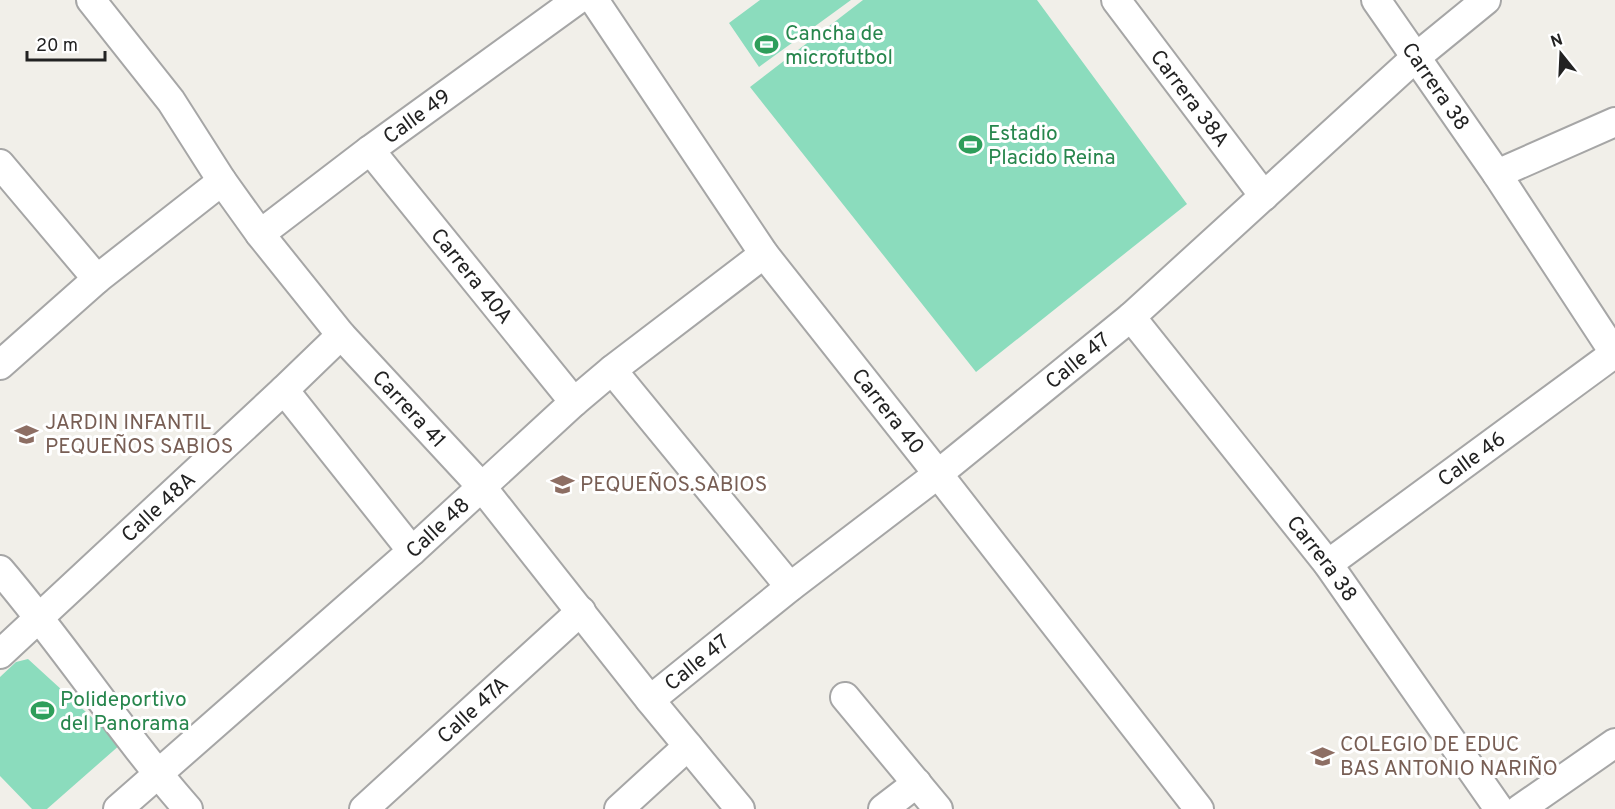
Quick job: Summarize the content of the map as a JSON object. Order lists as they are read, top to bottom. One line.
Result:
{"streets":{"street":["Carrera 38","Carrera 38A","Calle 49","Carrera 40A","Calle 47","Carrera 41","Carrera 40","Calle 46","Calle 48A","Calle 48","Calle 47A"]},"crossings":[["Carrera 38","Calle 47"],["Carrera 38","Calle 46"],["Carrera 38A","Calle 47"],["Calle 49","Carrera 40A"],["Calle 49","Carrera 41"],["Carrera 40A","Calle 48"],["Calle 47","Carrera 41"],["Calle 47","Carrera 40"],["Carrera 41","Calle 48A"],["Carrera 41","Calle 48"],["Carrera 41","Calle 47A"],["Carrera 40","Calle 48"]],"places":{"sports":["Cancha de microfutbol","Estadio Placido Reina","Polideportivo del Panorama"],"school or university":["JARDIN INFANTIL PEQUEÑOS SABIOS","PEQUEÑOS.SABIOS","COLEGIO DE EDUC BAS ANTONIO NARIÑO"]},"scale_bar":"20 m","north":"top"}
